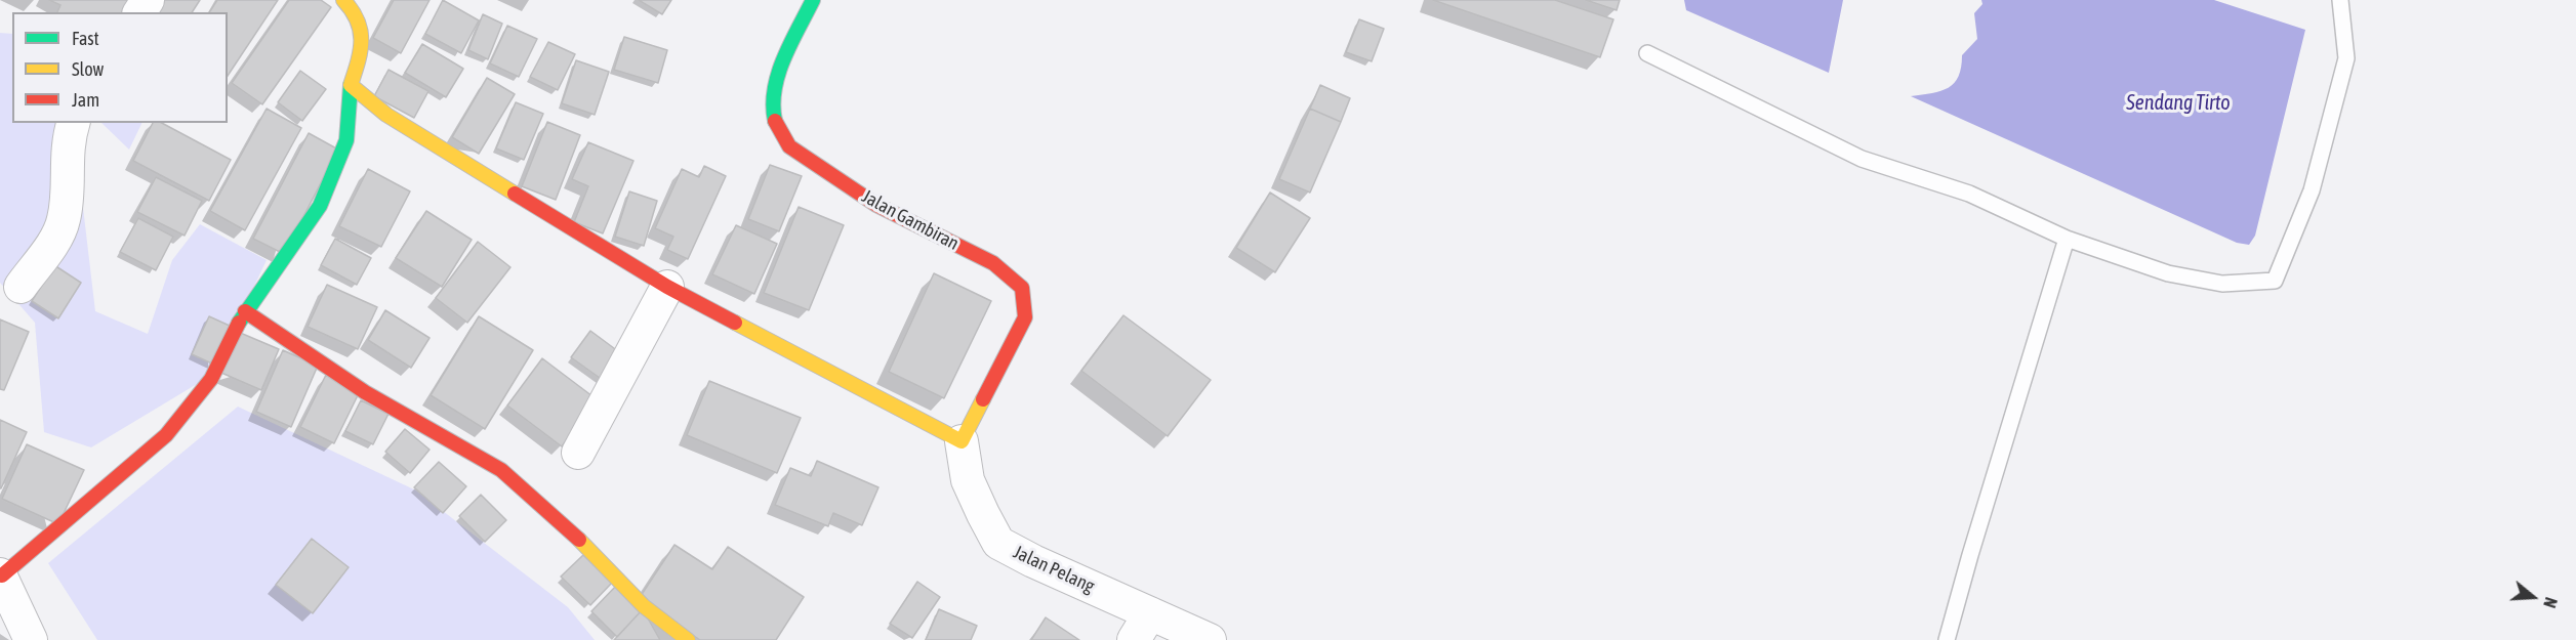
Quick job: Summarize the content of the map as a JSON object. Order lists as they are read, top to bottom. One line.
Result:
{"streets":{"street":["Jalan Gambiran","Jalan Pelang"]},"crossings":[["Jalan Gambiran","Jalan Pelang"]],"water":["Sendang Tirto"],"legend":["Fast","Slow","Jam"],"north":"right"}
